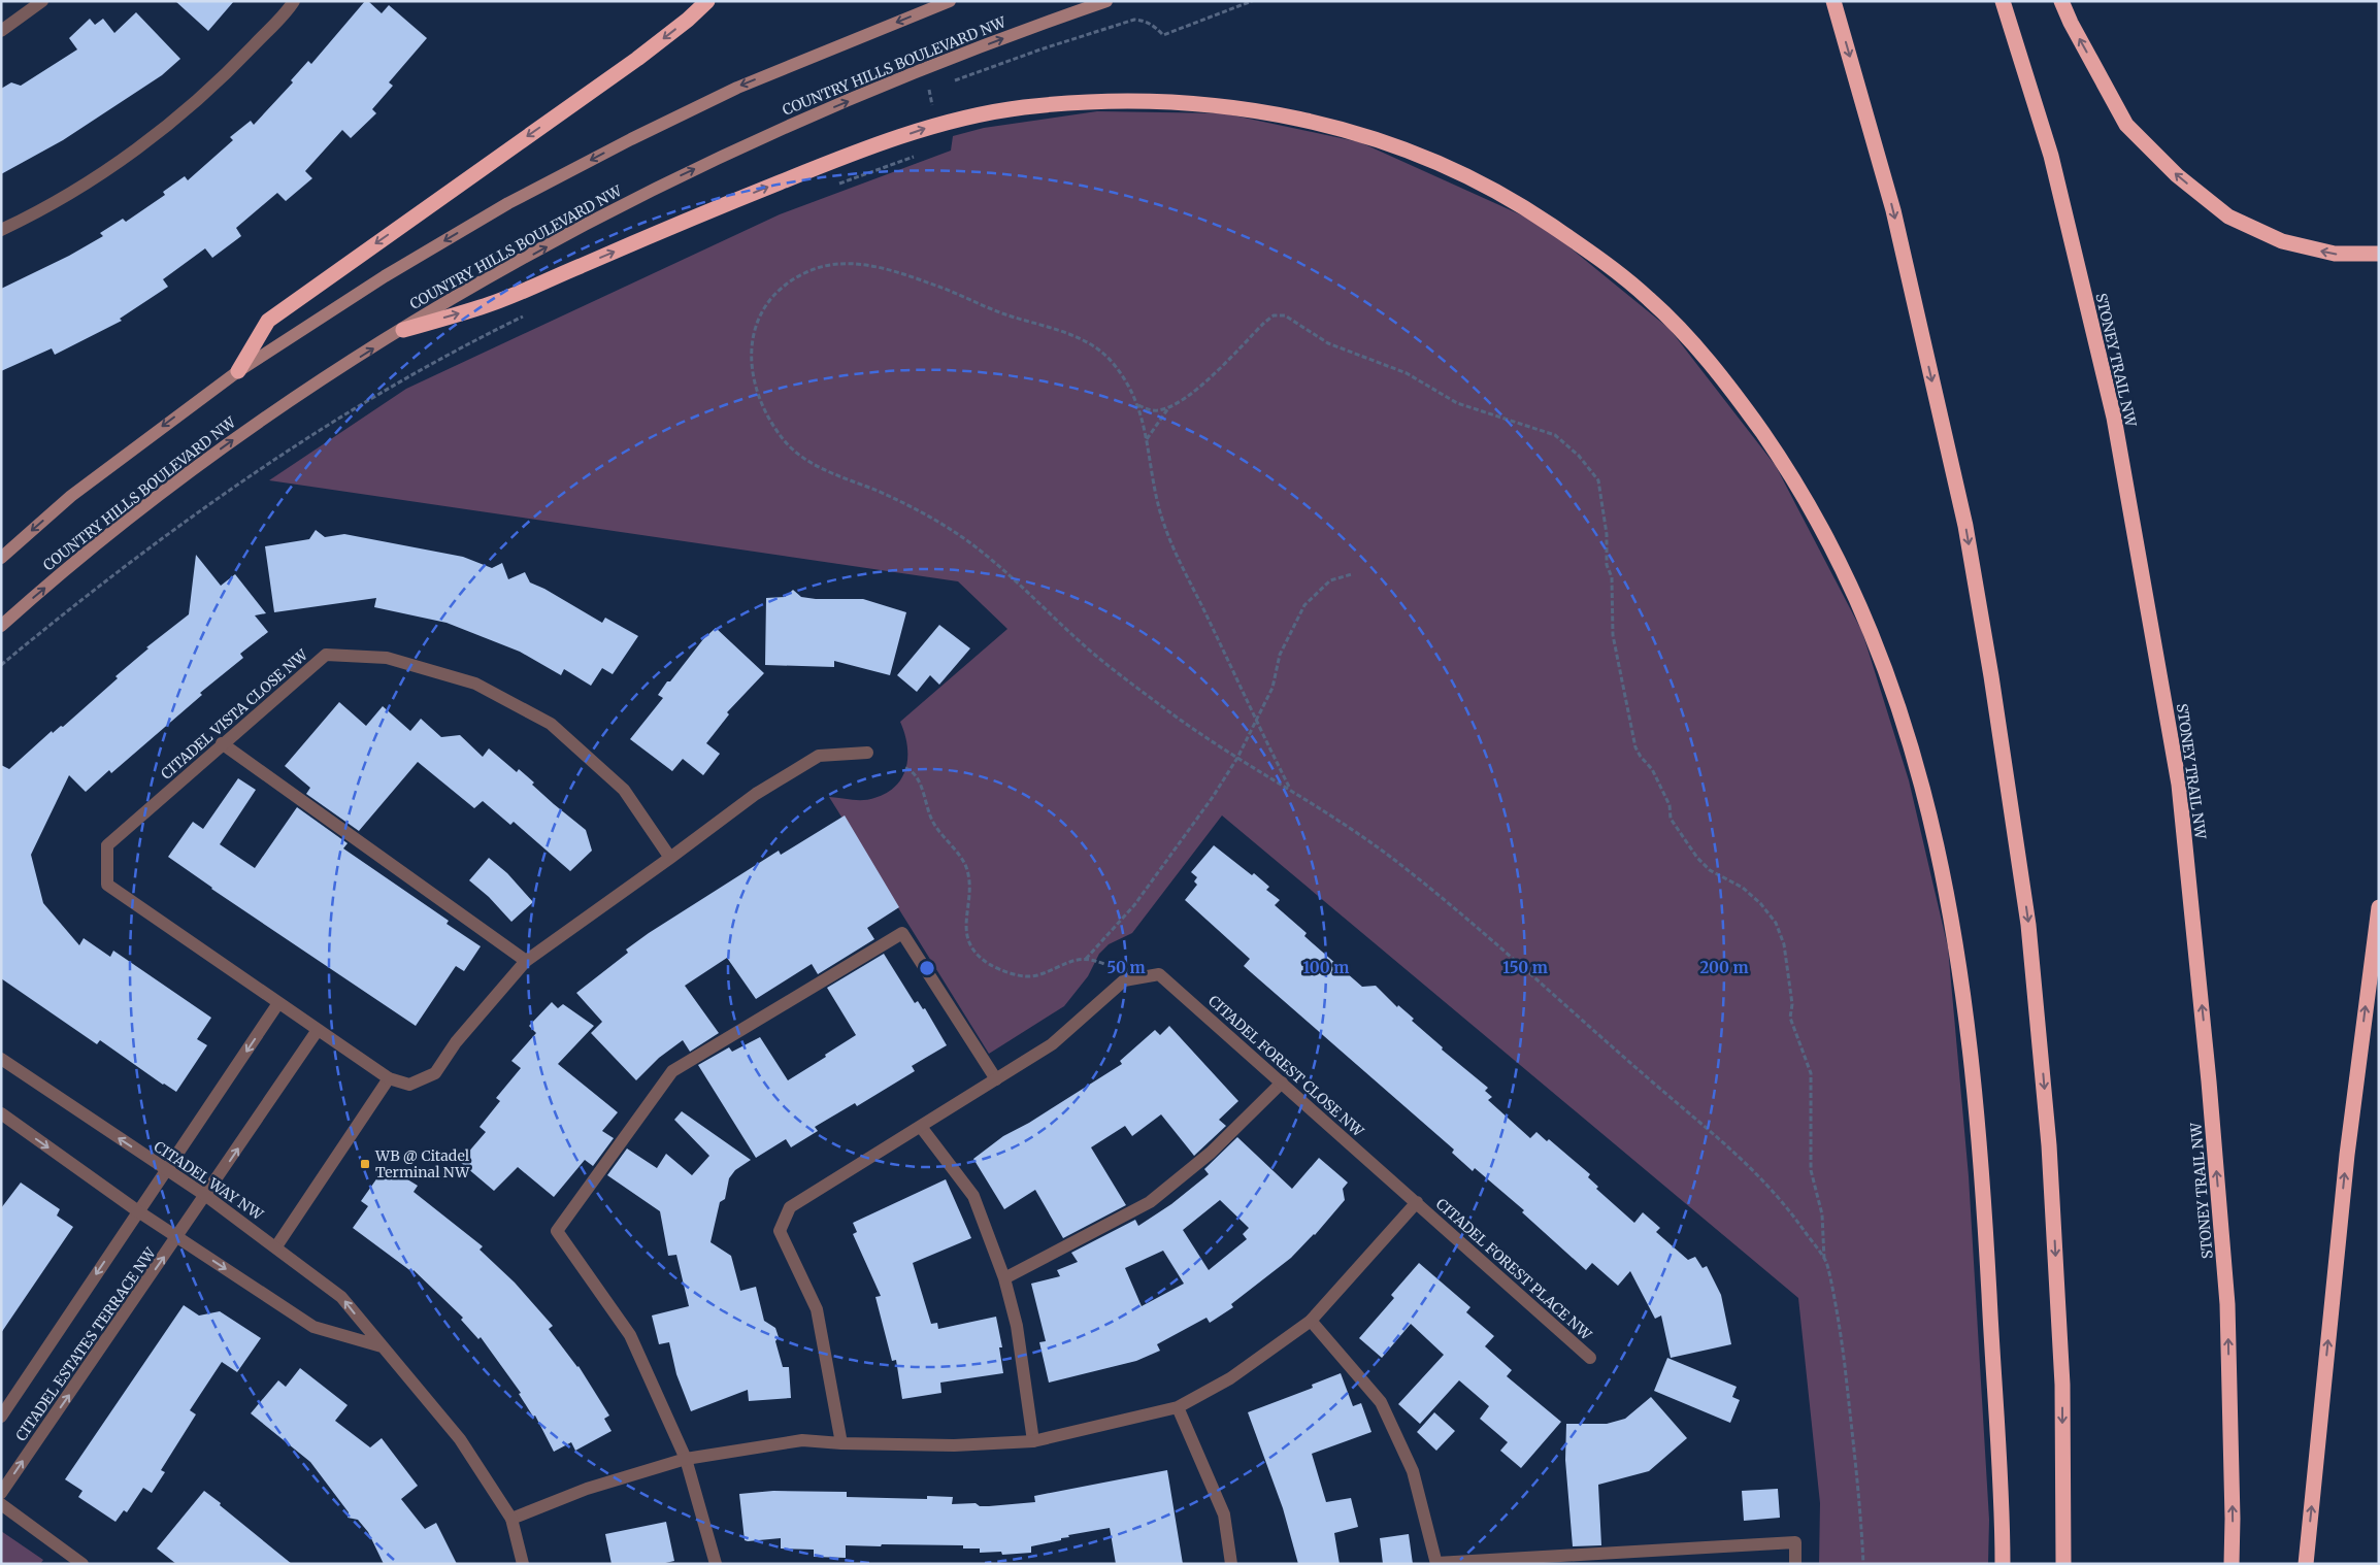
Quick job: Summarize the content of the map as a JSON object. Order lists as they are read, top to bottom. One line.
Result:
{"streets":{"highway":["STONEY TRAIL NW"],"main road":["COUNTRY HILLS BOULEVARD NW"],"street":["CITADEL VISTA CLOSE NW","CITADEL FOREST CLOSE NW","CITADEL WAY NW","CITADEL FOREST PLACE NW","CITADEL ESTATES TERRACE NW"]},"crossings":[["CITADEL FOREST CLOSE NW","CITADEL FOREST PLACE NW"]],"one_way":["STONEY TRAIL NW"],"places":{"transit":["WB @ Citadel Terminal NW"]},"rings":["50 m","100 m","150 m","200 m"]}
